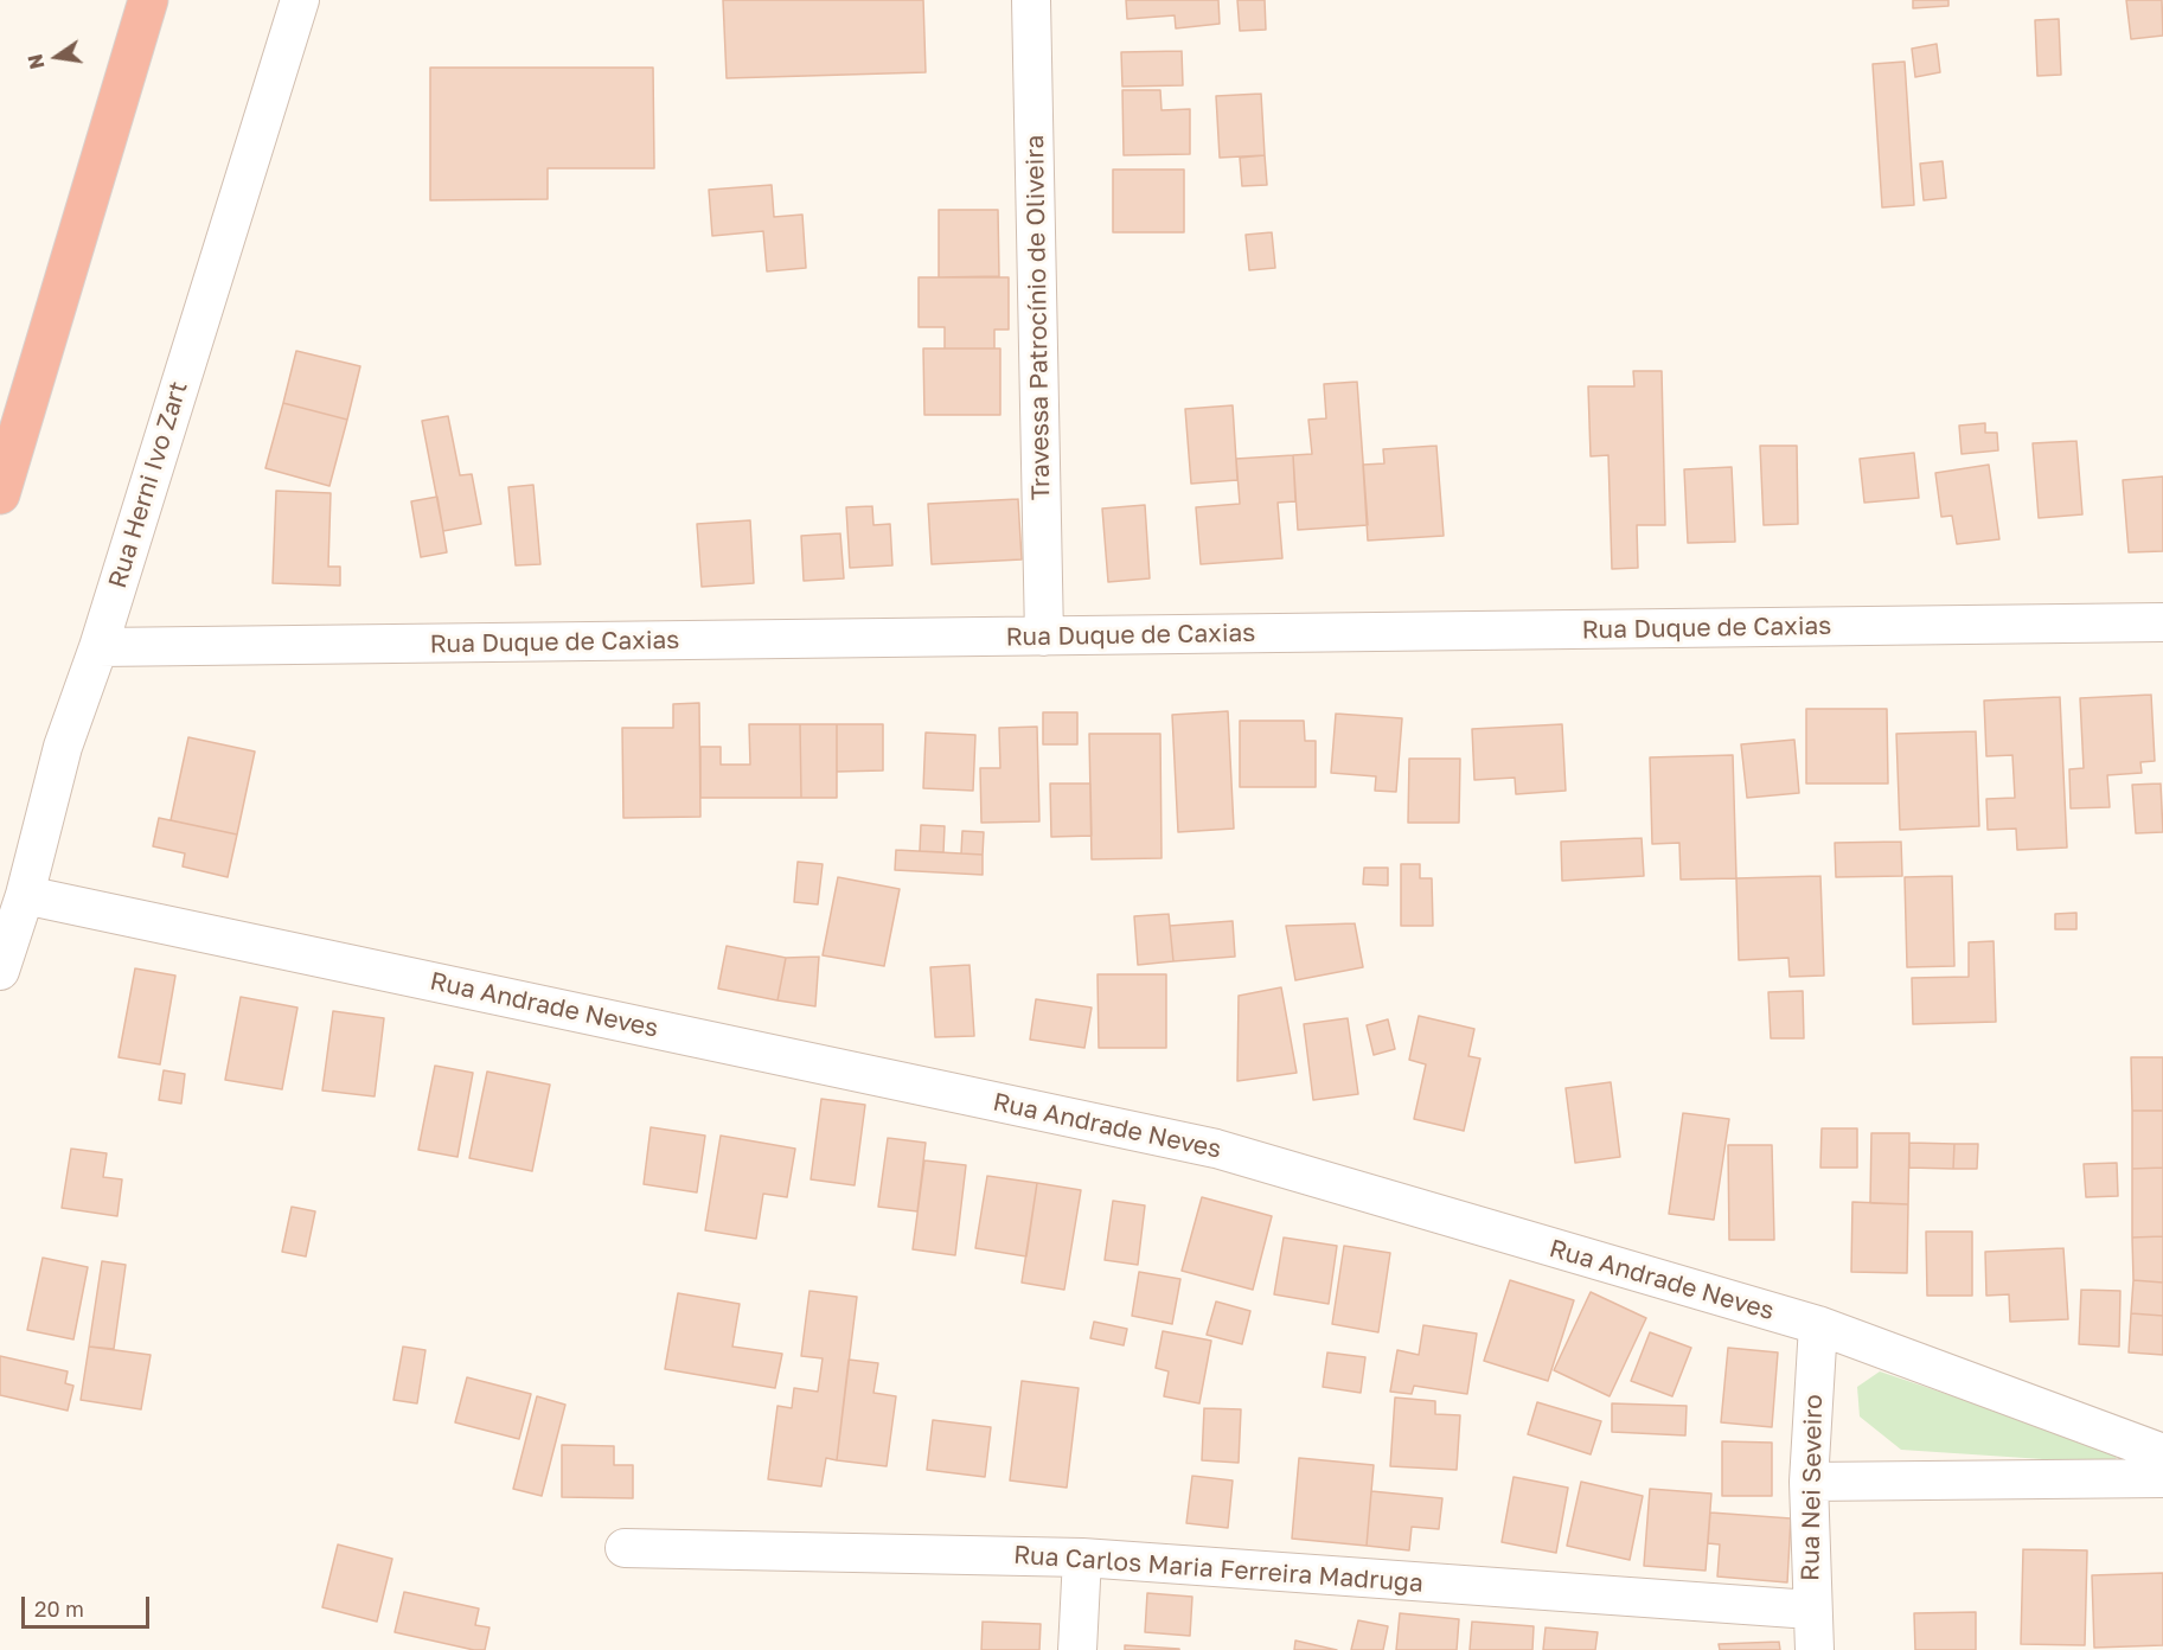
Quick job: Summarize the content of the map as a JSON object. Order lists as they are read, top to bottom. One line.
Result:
{"streets":{"street":["Travessa Patrocínio de Oliveira","Rua Herni Ivo Zart","Rua Duque de Caxias","Rua Andrade Neves","Rua Nei Seveiro","Rua Carlos Maria Ferreira Madruga"]},"crossings":[["Travessa Patrocínio de Oliveira","Rua Duque de Caxias"],["Rua Herni Ivo Zart","Rua Duque de Caxias"],["Rua Herni Ivo Zart","Rua Andrade Neves"],["Rua Andrade Neves","Rua Nei Seveiro"],["Rua Nei Seveiro","Rua Carlos Maria Ferreira Madruga"]],"scale_bar":"20 m","north":"left"}
